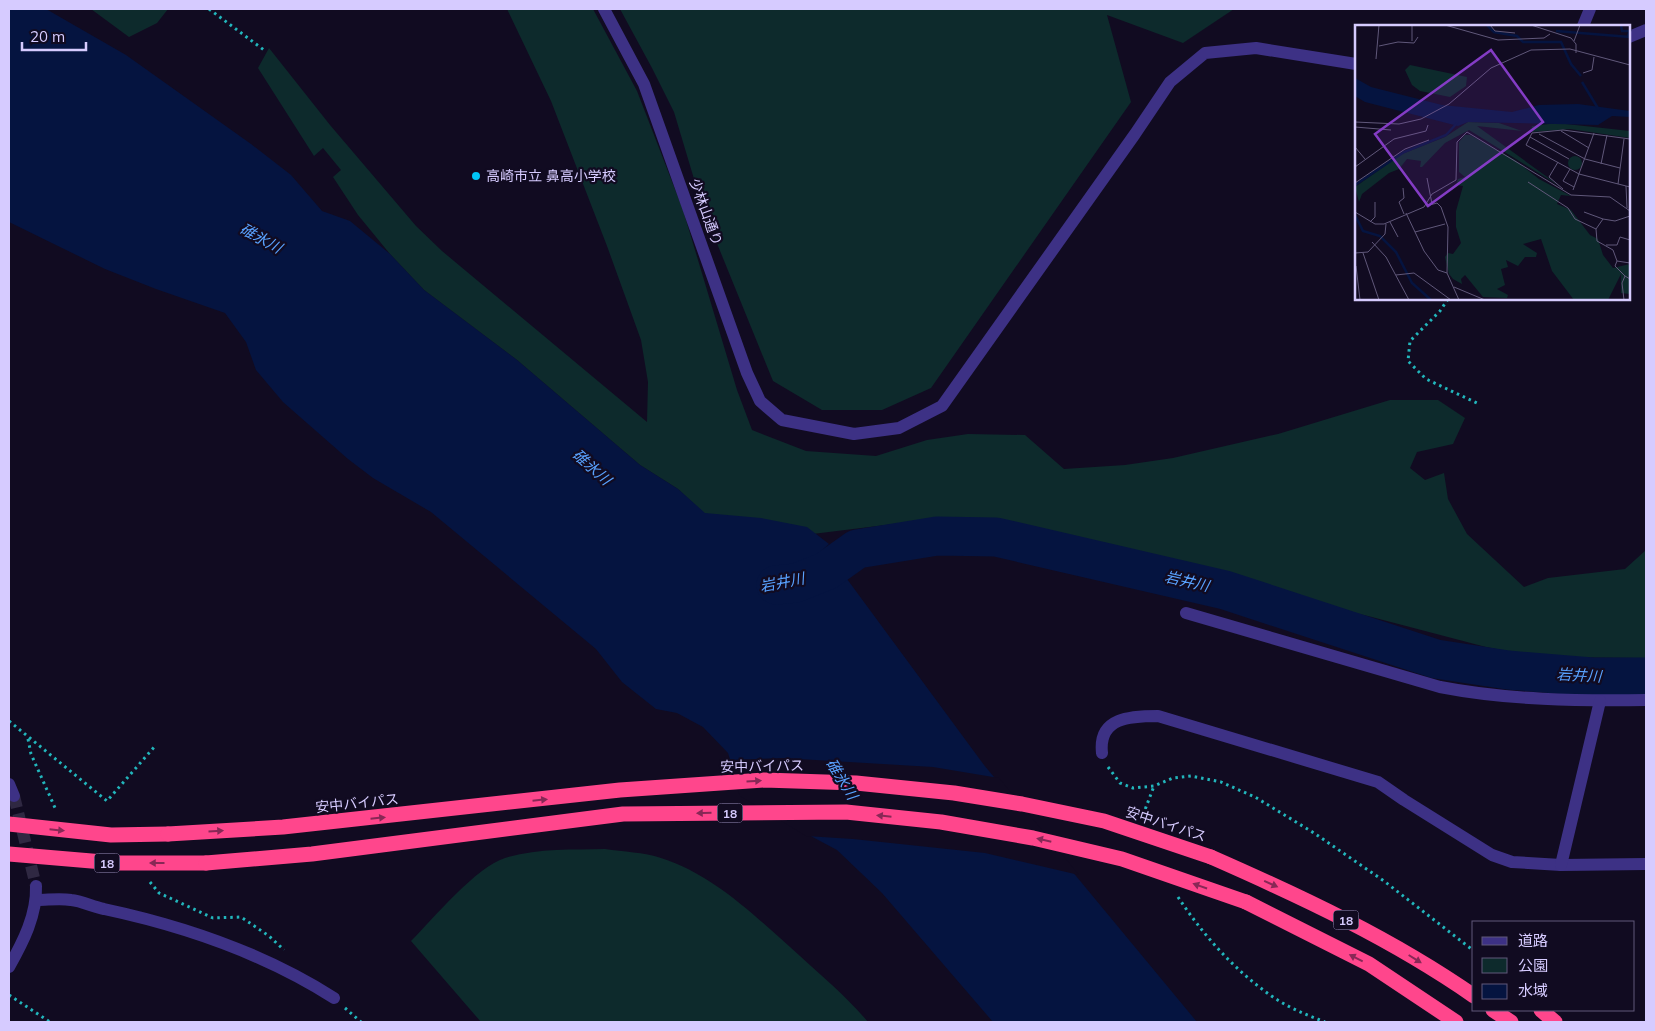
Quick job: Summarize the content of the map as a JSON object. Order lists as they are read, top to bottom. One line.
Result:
{"streets":{"highway":["安中バイパス","18"],"street":["少林山通り"]},"water":["碓氷川","岩井川"],"places":["高崎市立 鼻高小学校"],"legend":["道路","公園","水域"],"scale_bar":"20 m"}
